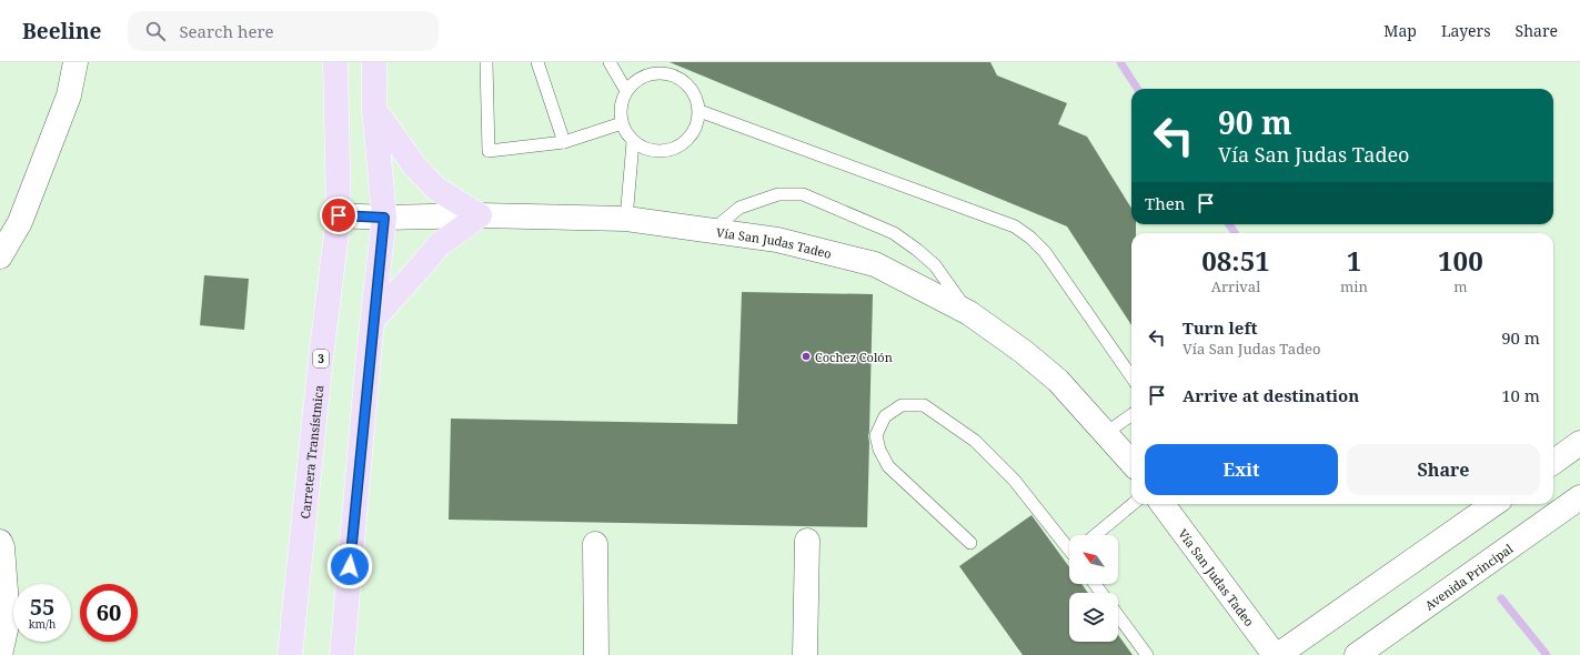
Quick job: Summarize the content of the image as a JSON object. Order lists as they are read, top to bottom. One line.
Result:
{"streets":{"main road":["3","Carretera Transístmica"],"street":["Vía San Judas Tadeo","Avenida Principal"]},"crossings":[["Vía San Judas Tadeo","Carretera Transístmica"]],"places":["Cochez Colón"],"north":"top left","page":{"header":"Beeline","search":"Search here","nav":["Map","Layers","Share"],"turn":["90 m","Vía San Judas Tadeo"],"then":"Then","eta":["08:51","Arrival","1","min","100","m"],"list":[{"name":"Turn left","note":"Vía San Judas Tadeo","value":"90 m"},{"name":"Arrive at destination","value":"10 m"}],"buttons":["Exit","Share"],"speed":"55 km/h","limit":"60"}}
